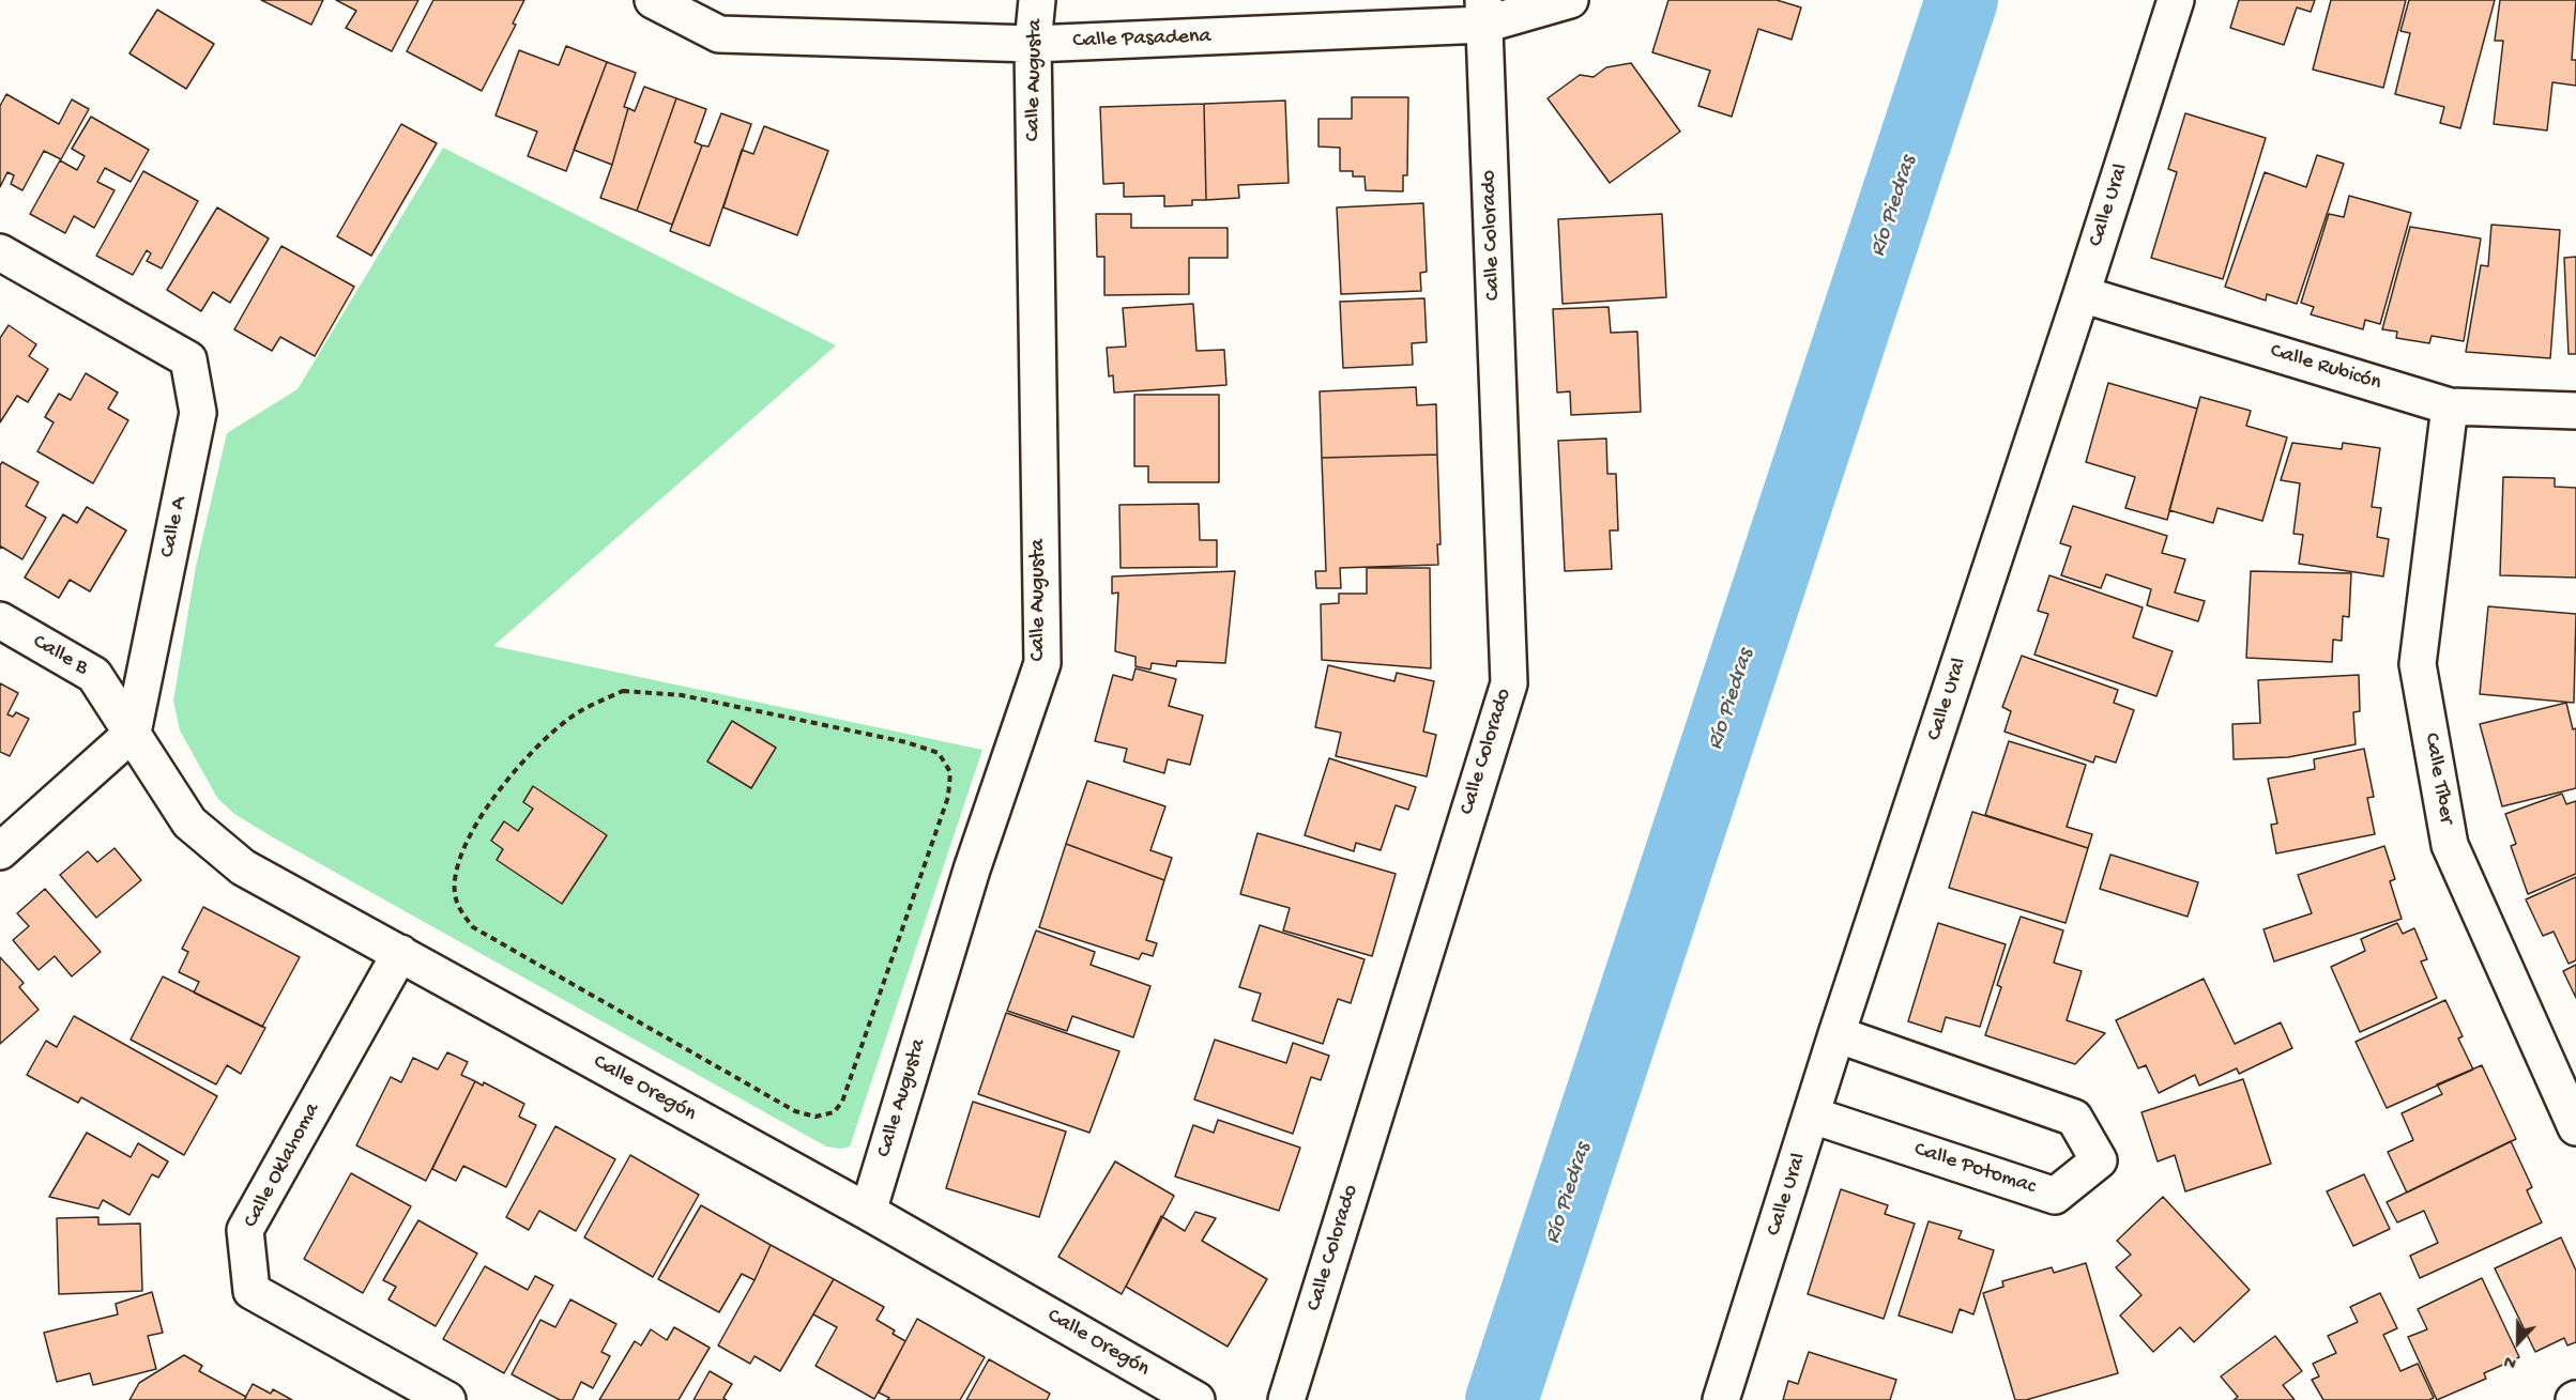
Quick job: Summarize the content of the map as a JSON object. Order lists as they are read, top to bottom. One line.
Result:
{"streets":{"street":["Calle Pasadena","Calle Augusta","Calle Ural","Calle Colorado","Calle Rubicón","Calle A","Calle B","Calle Tíber","Calle Oregón","Calle Oklahoma","Calle Potomac"]},"crossings":[["Calle Pasadena","Calle Augusta"],["Calle Pasadena","Calle Colorado"],["Calle Augusta","Calle Oregón"],["Calle Ural","Calle Rubicón"],["Calle Ural","Calle Potomac"],["Calle Rubicón","Calle Tíber"],["Calle A","Calle B"],["Calle A","Calle Oregón"],["Calle B","Calle Oregón"],["Calle Oregón","Calle Oklahoma"]],"water":["Río Piedras"],"north":"bottom"}
